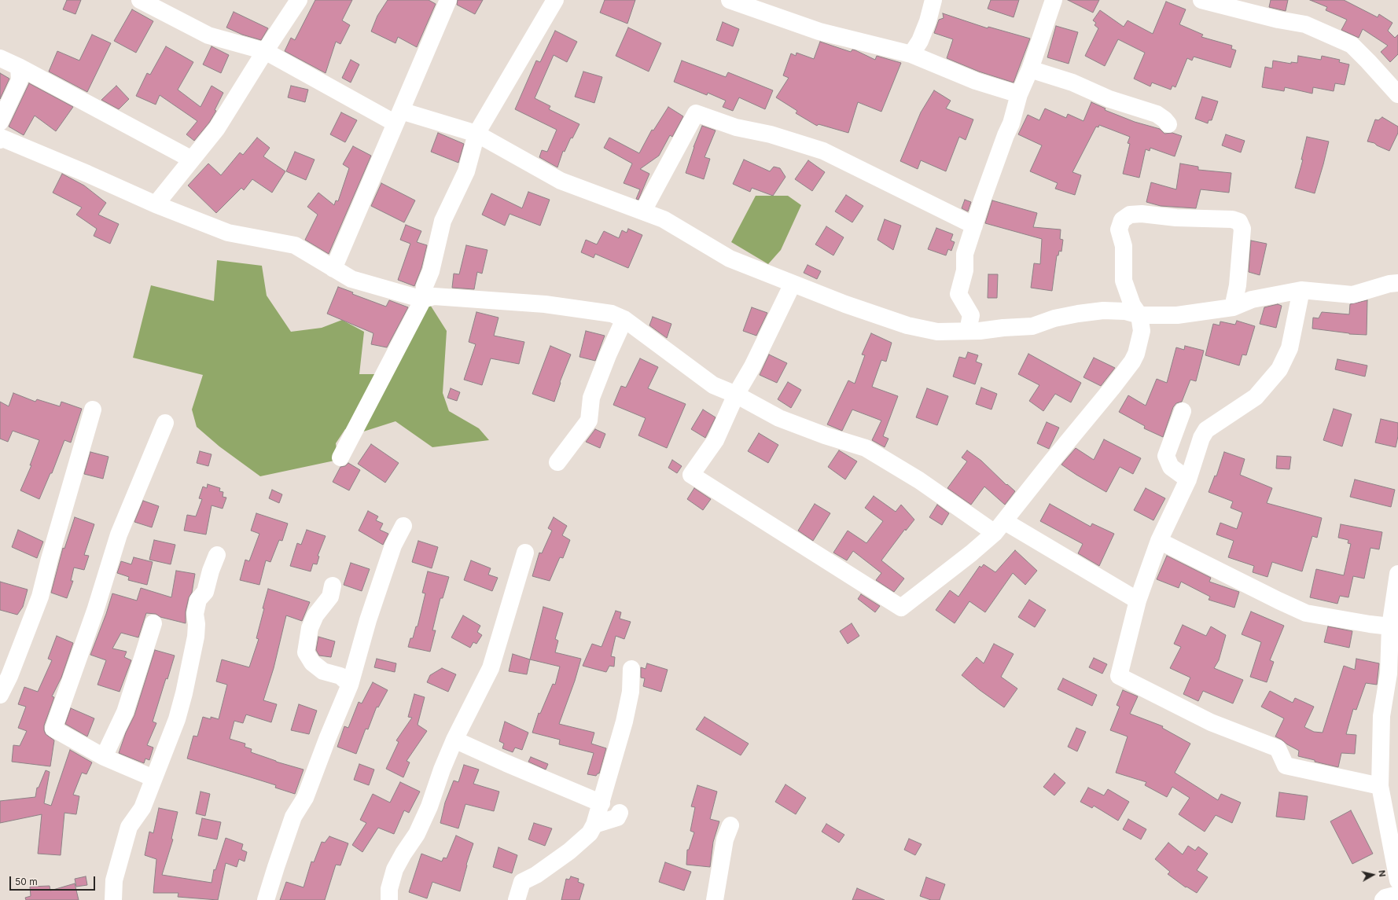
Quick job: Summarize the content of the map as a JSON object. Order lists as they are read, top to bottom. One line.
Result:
{"scale_bar":"50 m","north":"right"}
